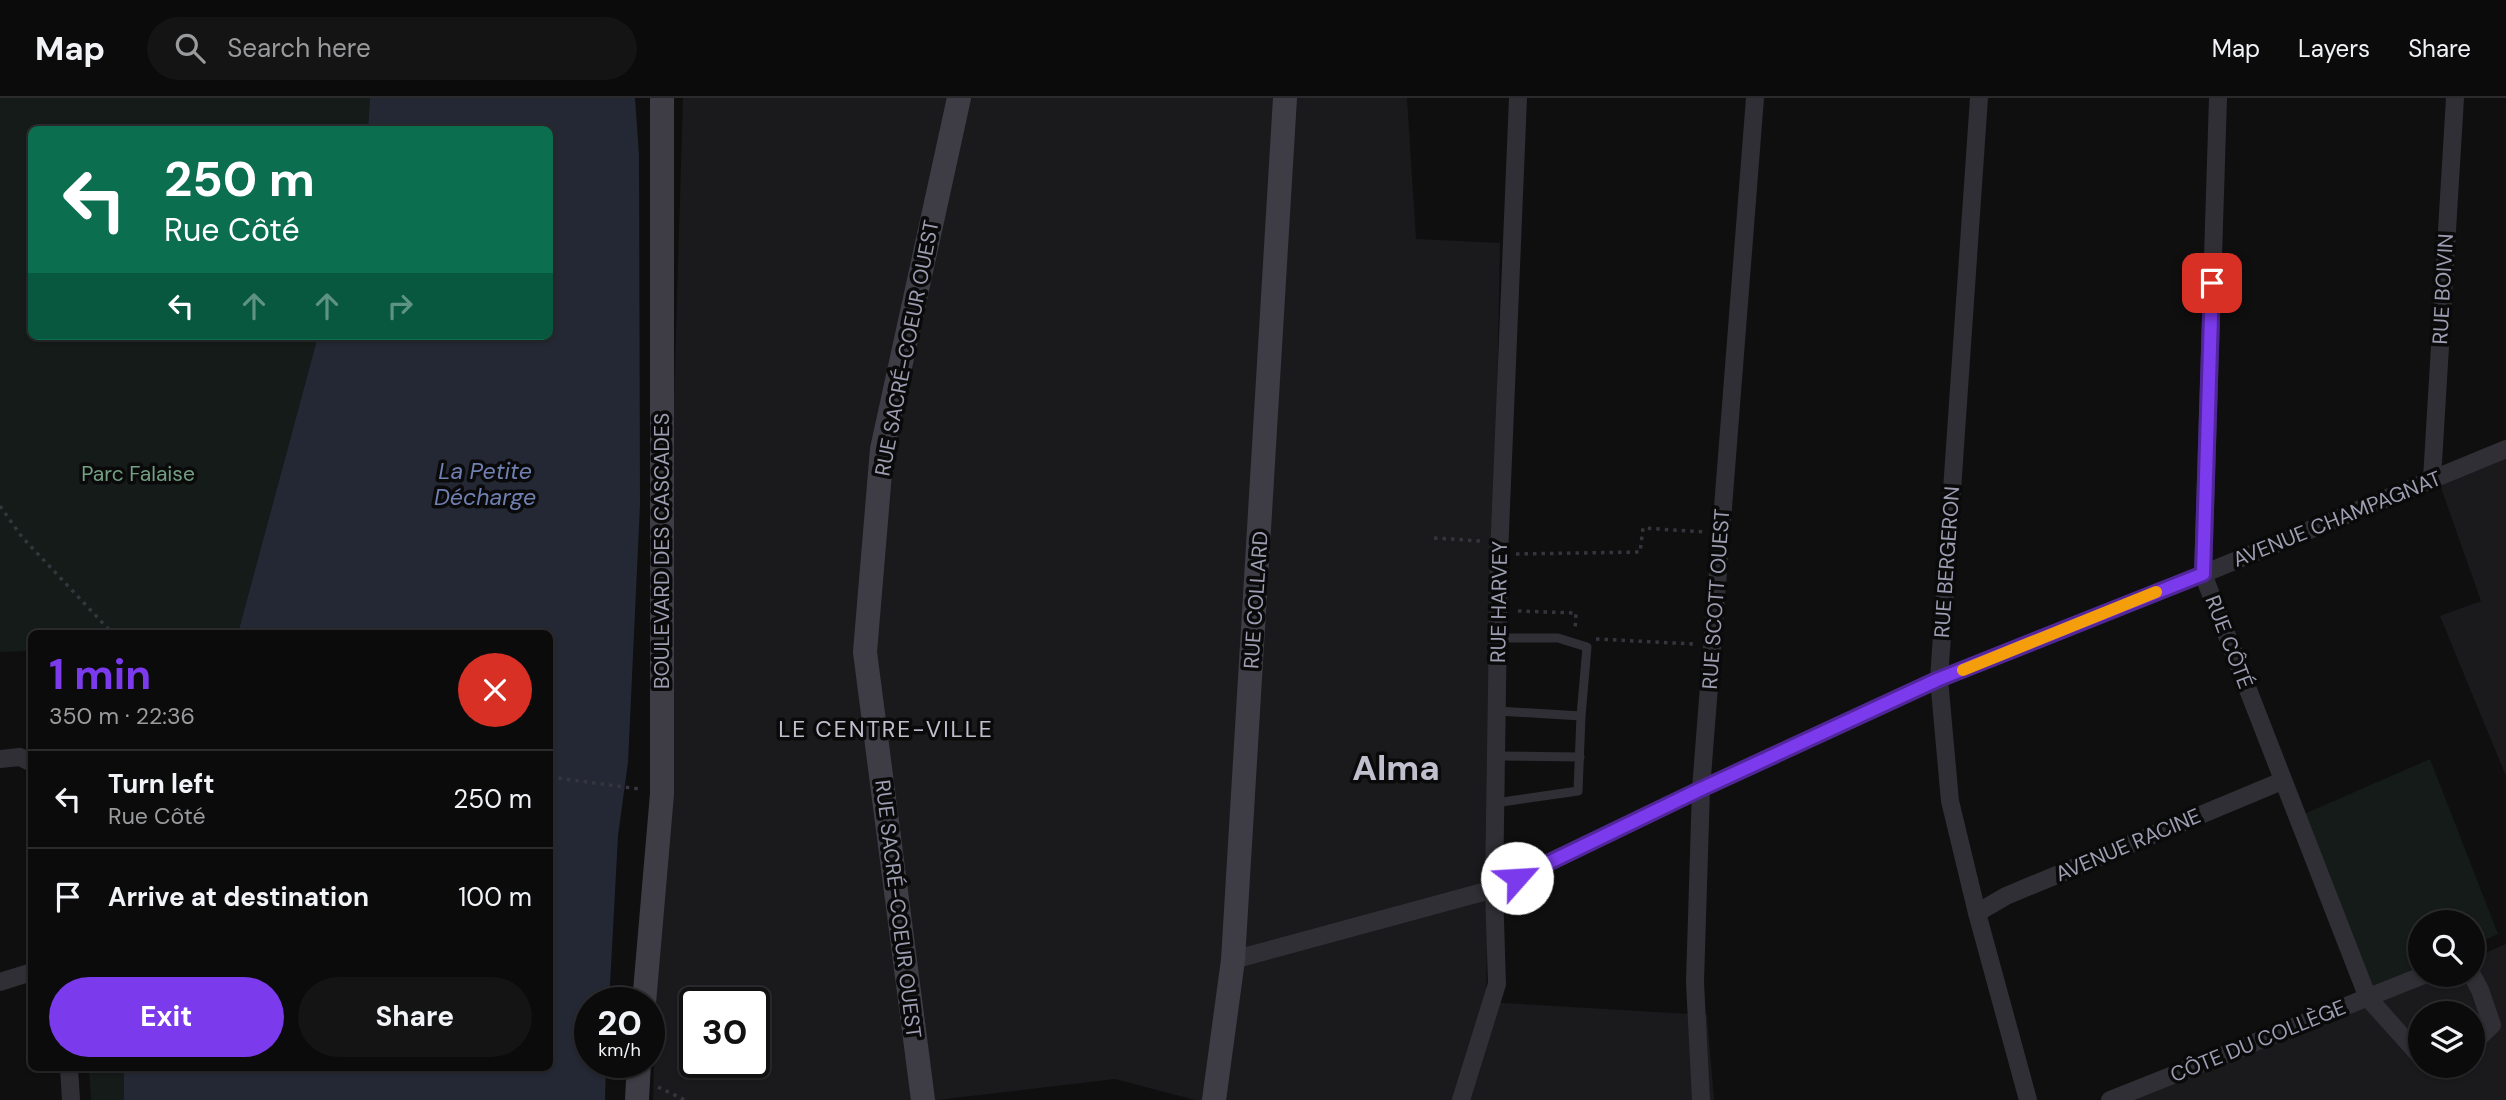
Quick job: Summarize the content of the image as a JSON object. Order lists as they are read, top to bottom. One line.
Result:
{"streets":{"street":["RUE BOIVIN","RUE SACRÉ-COEUR OUEST","AVENUE CHAMPAGNAT","BOULEVARD DES CASCADES","RUE BERGERON","RUE SCOTT OUEST","RUE COLLARD","RUE HARVEY","RUE CÔTÉ","AVENUE RACINE","CÔTE DU COLLÈGE"]},"crossings":[["RUE BOIVIN","AVENUE CHAMPAGNAT"],["AVENUE CHAMPAGNAT","RUE BERGERON"],["AVENUE CHAMPAGNAT","RUE SCOTT OUEST"],["AVENUE CHAMPAGNAT","RUE COLLARD"],["AVENUE CHAMPAGNAT","RUE HARVEY"],["AVENUE CHAMPAGNAT","RUE CÔTÉ"],["RUE BERGERON","AVENUE RACINE"],["RUE CÔTÉ","AVENUE RACINE"],["RUE CÔTÉ","CÔTE DU COLLÈGE"]],"districts":["LE CENTRE-VILLE","Alma"],"water":["La Petite Décharge"],"parks":["Parc Falaise"],"page":{"header":"Map","search":"Search here","nav":["Map","Layers","Share"],"turn":["250 m","Rue Côté"],"heading":["1 min","350 m · 22:36"],"list":[{"name":"Turn left","note":"Rue Côté","value":"250 m"},{"name":"Arrive at destination","value":"100 m"}],"buttons":["Exit","Share"],"speed":"20 km/h","limit":"30"}}
